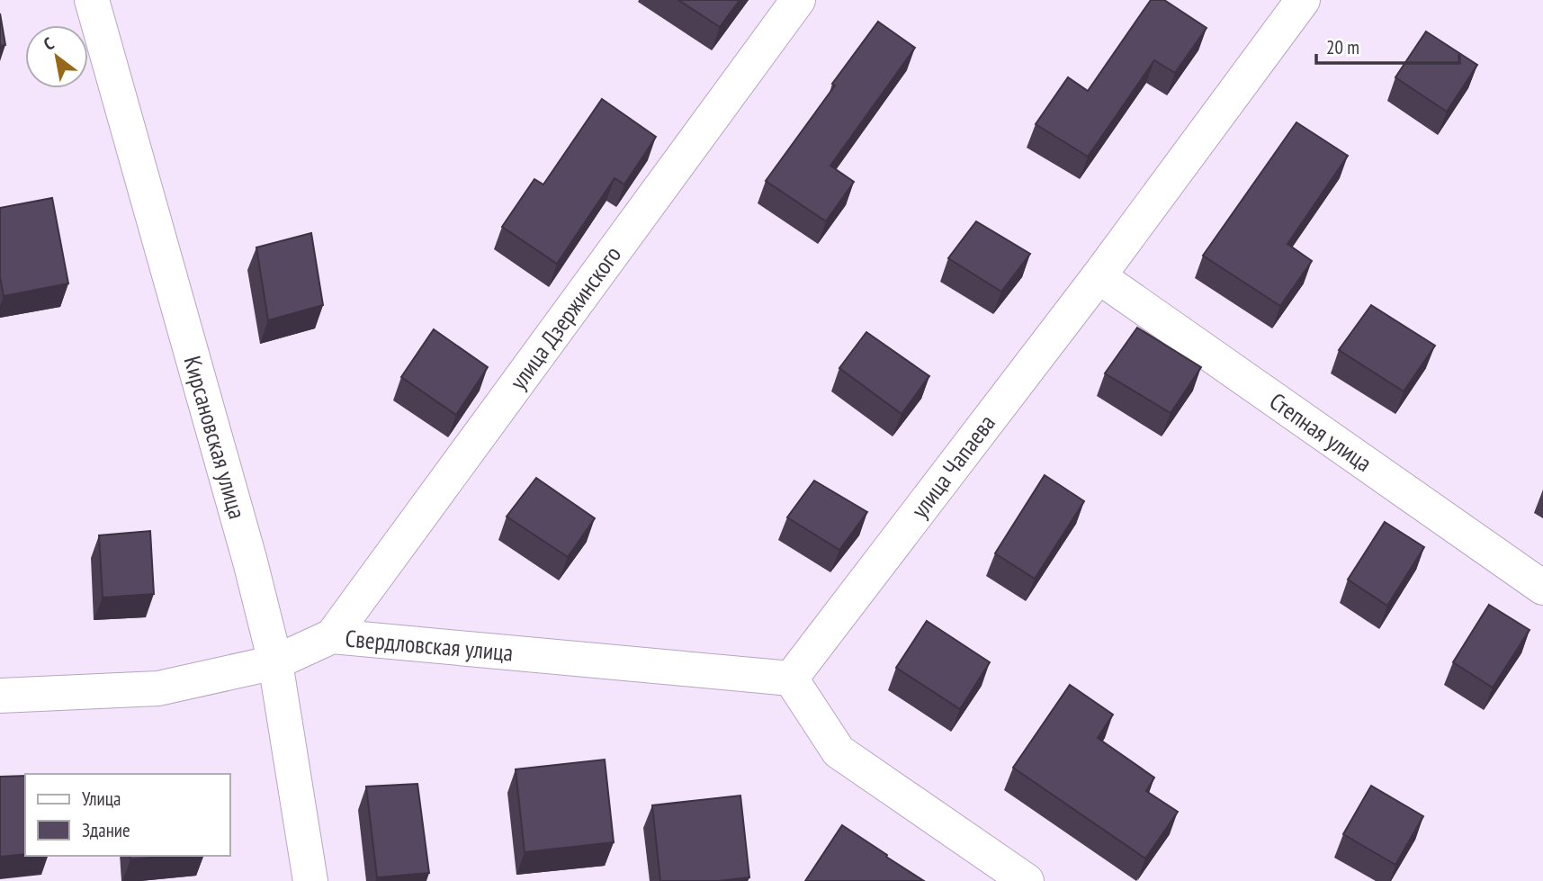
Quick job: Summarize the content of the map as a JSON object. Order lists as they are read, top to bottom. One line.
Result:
{"streets":{"street":["улица Дзержинского","Степная улица","Кирсановская улица","улица Чапаева","Свердловская улица"]},"crossings":[["улица Дзержинского","Свердловская улица"],["Степная улица","улица Чапаева"],["Кирсановская улица","Свердловская улица"],["улица Чапаева","Свердловская улица"]],"legend":["Улица","Здание"],"scale_bar":"20 m","north":"top left"}
